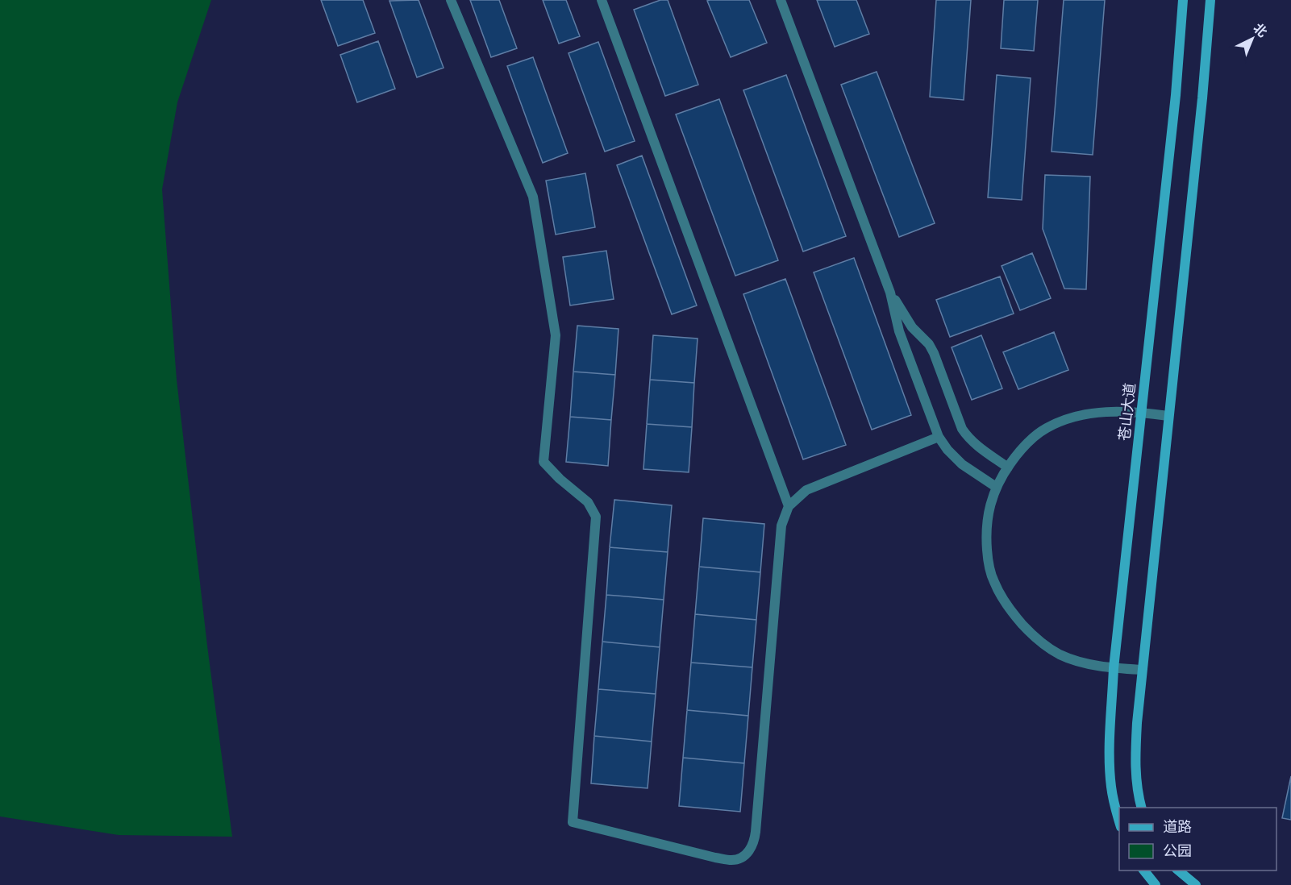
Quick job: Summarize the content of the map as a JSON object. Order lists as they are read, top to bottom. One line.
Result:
{"streets":{"main road":["苍山大道"]},"legend":["道路","公园"],"north":"top right"}
